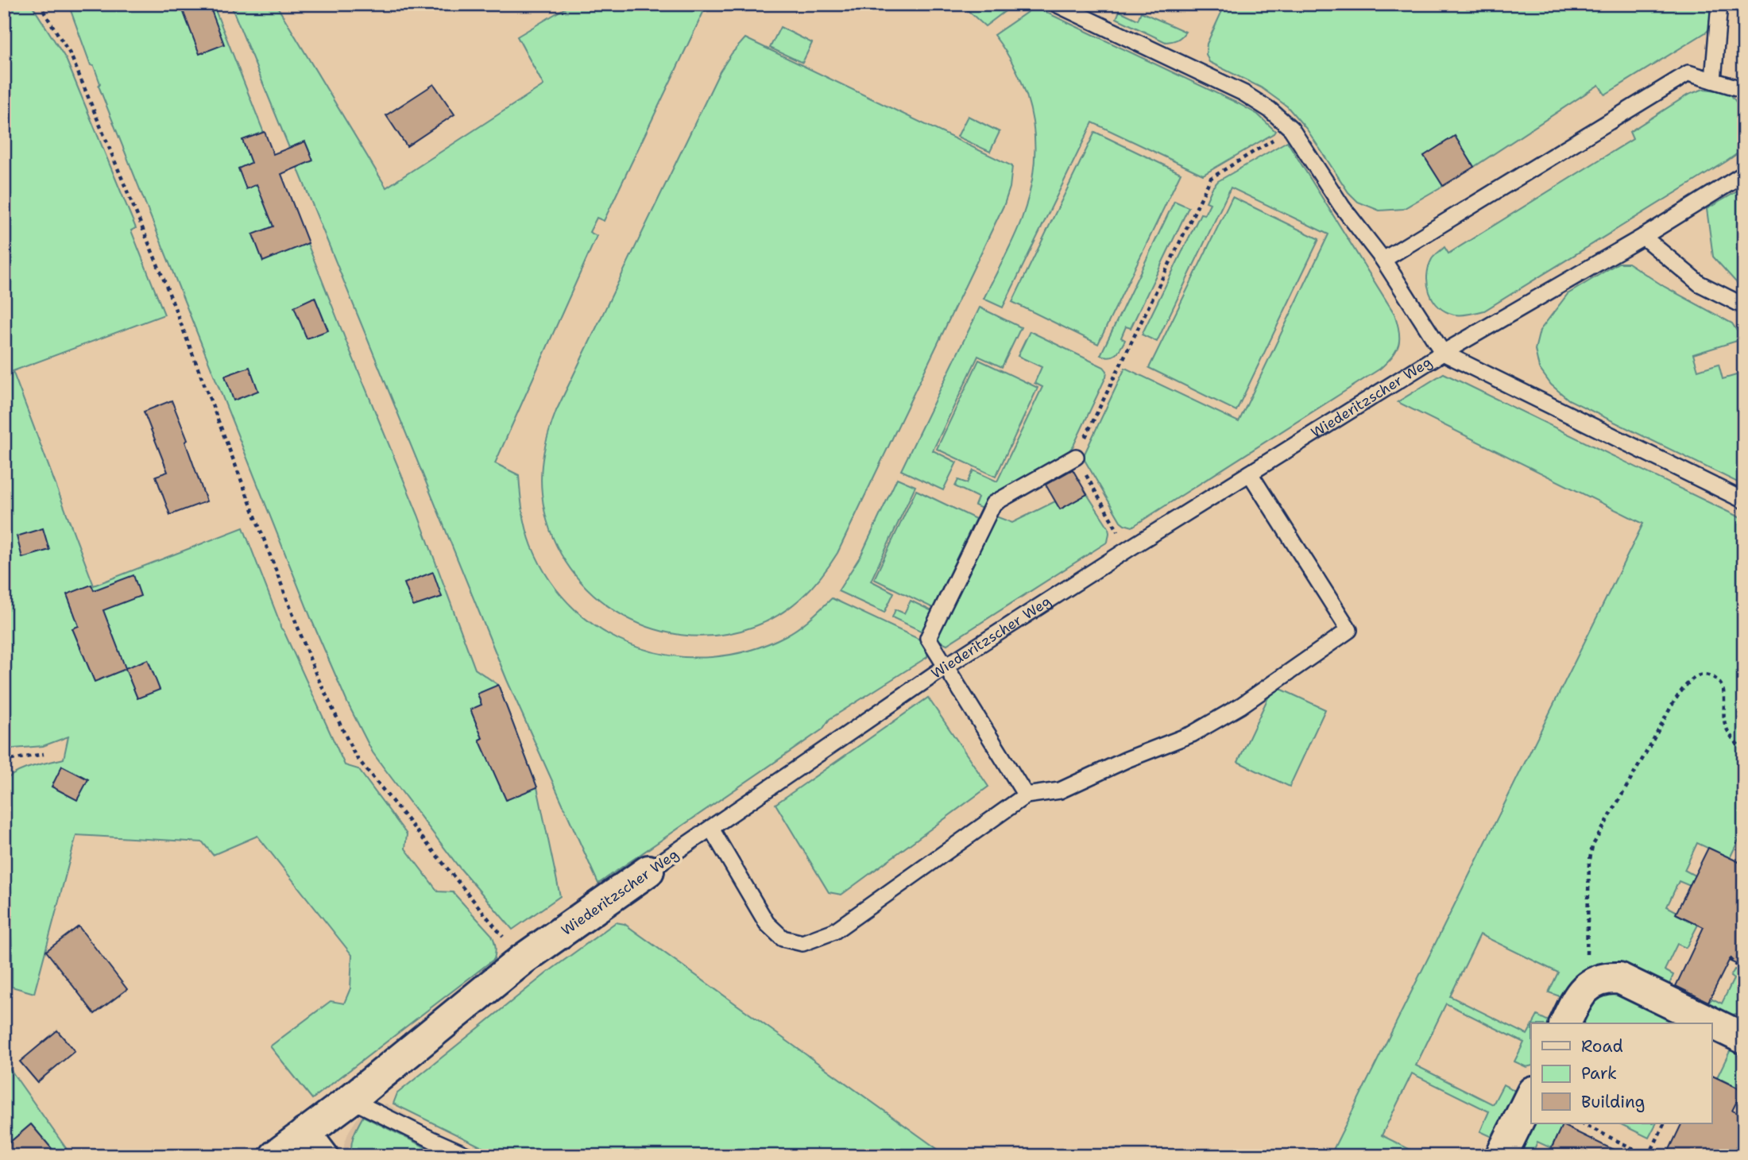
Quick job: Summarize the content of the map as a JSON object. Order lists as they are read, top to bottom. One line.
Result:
{"streets":{"street":["Wiederitzscher Weg"]},"legend":["Road","Park","Building"]}
